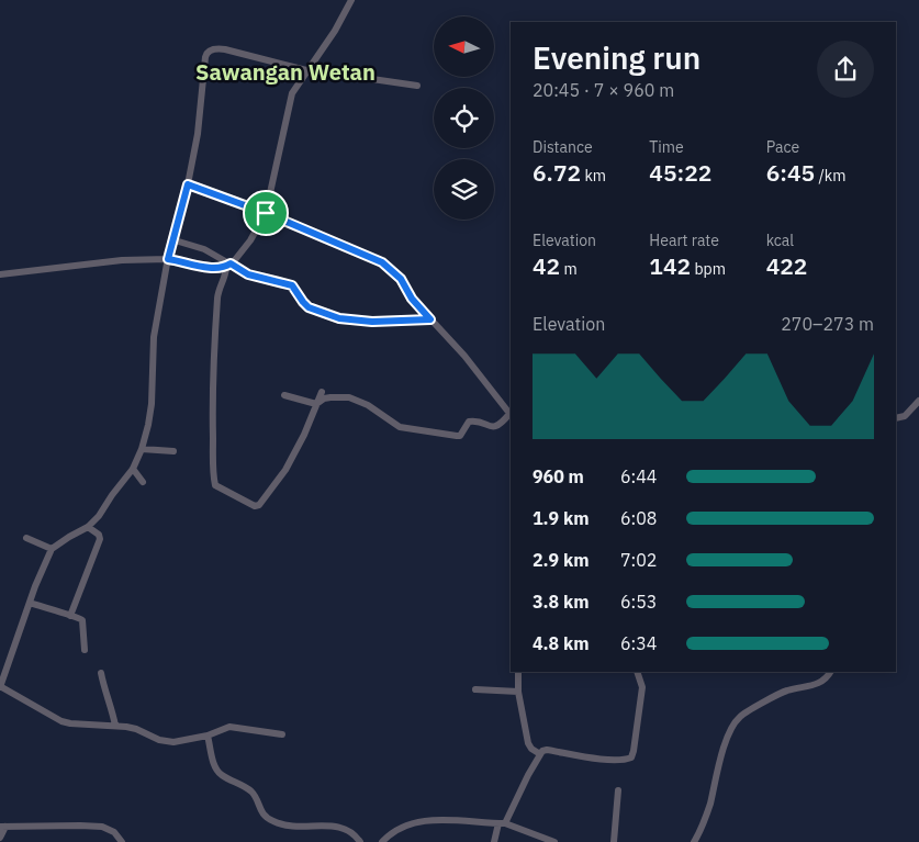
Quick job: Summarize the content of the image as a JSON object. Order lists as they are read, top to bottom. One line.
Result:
{"districts":["Sawangan Wetan"],"north":"left","page":{"heading":["Evening run","20:45 · 7 × 960 m"],"stats":[["Distance","6.72 km"],["Time","45:22"],["Pace","6:45 /km"],["Elevation","42 m"],["Heart rate","142 bpm"],["kcal","422"]],"chart":["Elevation","270–273 m"],"list":[{"name":"960 m","note":"6:44"},{"name":"1.9 km","note":"6:08"},{"name":"2.9 km","note":"7:02"},{"name":"3.8 km","note":"6:53"},{"name":"4.8 km","note":"6:34"}]}}
